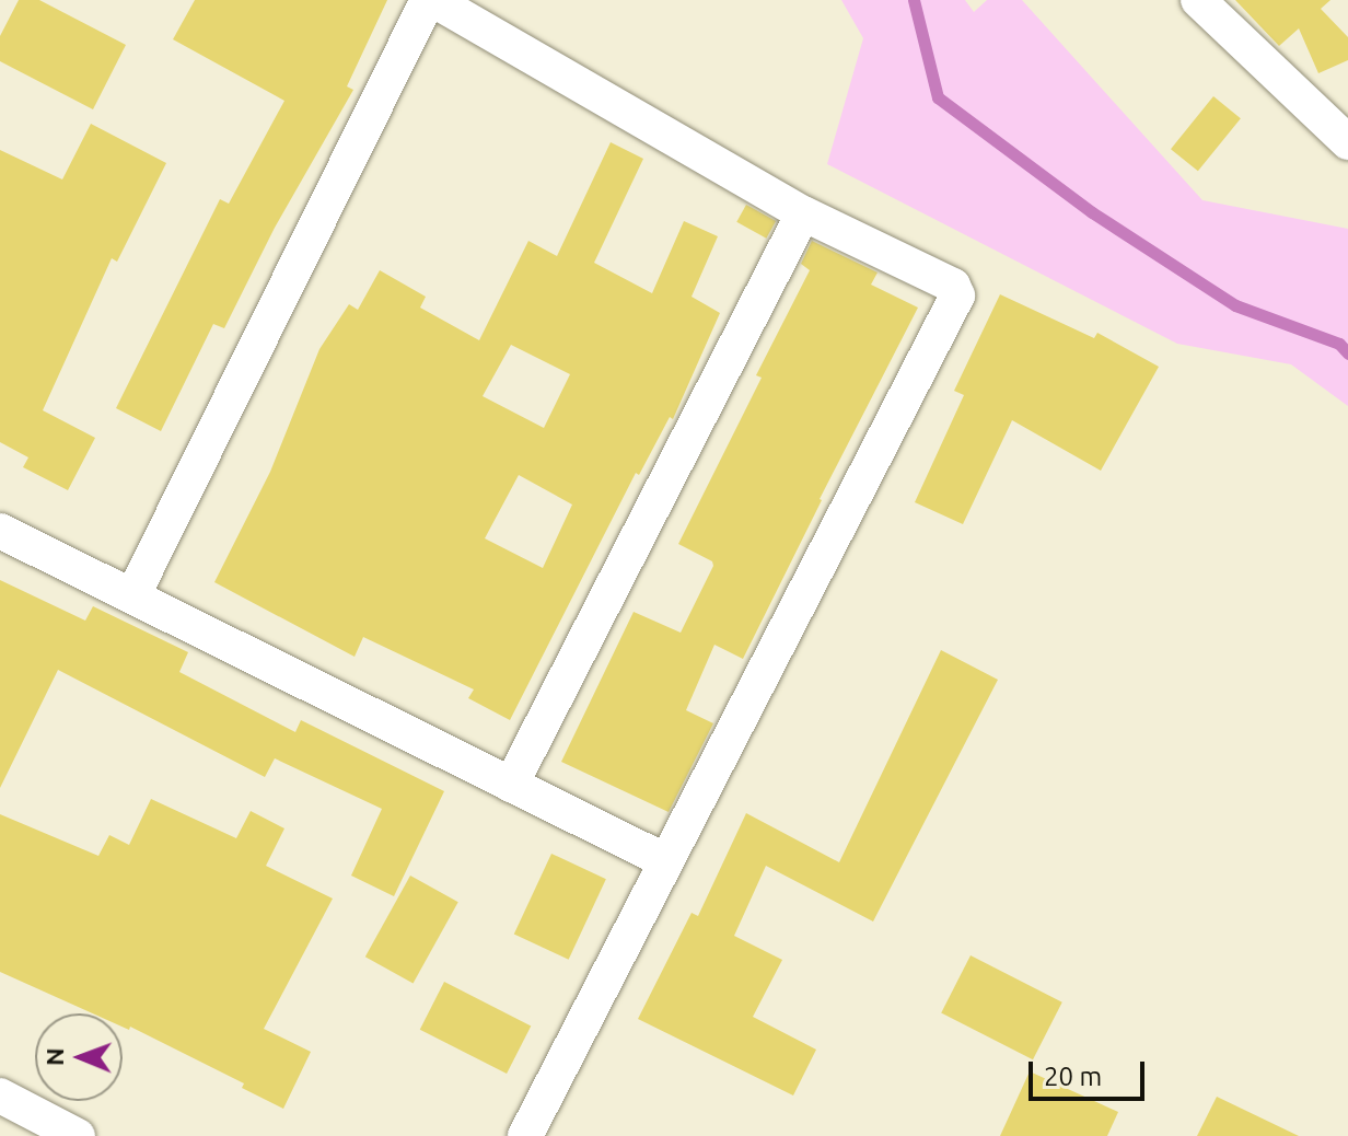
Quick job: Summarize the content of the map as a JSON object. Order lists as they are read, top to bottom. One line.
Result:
{"scale_bar":"20 m","north":"left"}
